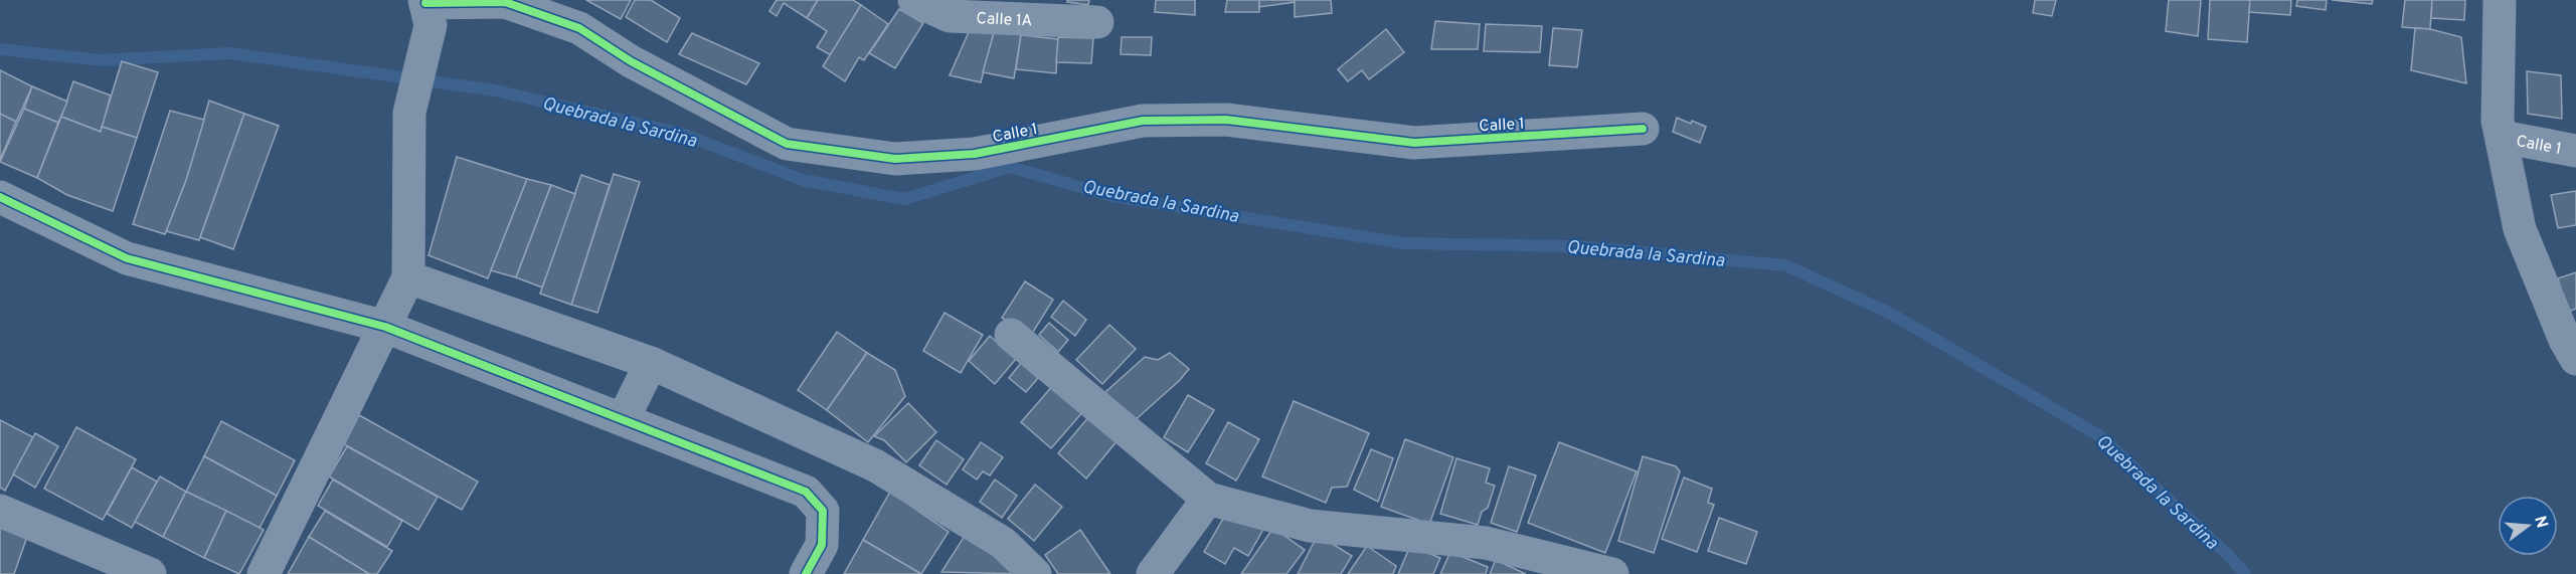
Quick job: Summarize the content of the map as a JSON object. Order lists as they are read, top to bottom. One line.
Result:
{"streets":{"street":["Calle 1A","Calle 1"]},"water":["Quebrada la Sardina"],"north":"right"}
